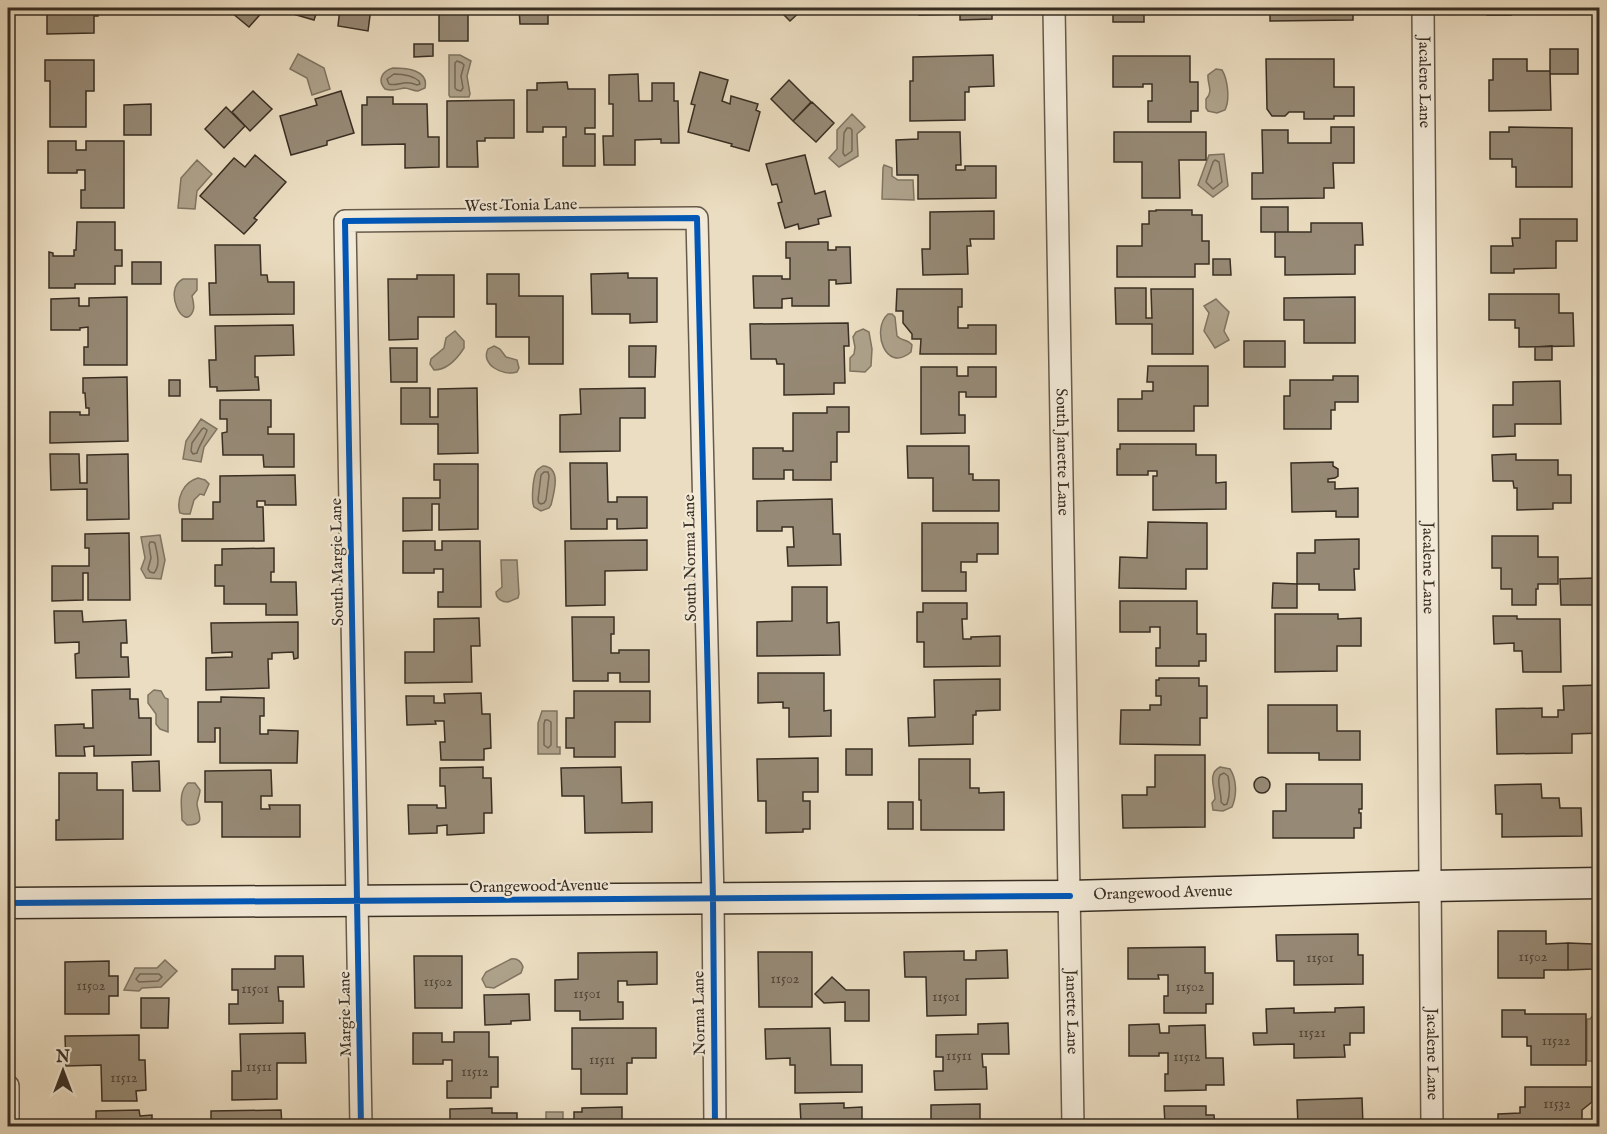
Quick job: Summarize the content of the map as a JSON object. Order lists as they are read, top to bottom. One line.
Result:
{"streets":{"main road":["Orangewood Avenue"],"street":["Jacalene Lane","West Tonia Lane","South Janette Lane","South Norma Lane","South Margie Lane","Janette Lane","Norma Lane","Margie Lane"]},"crossings":[["Jacalene Lane","Orangewood Avenue"],["West Tonia Lane","South Norma Lane"],["West Tonia Lane","South Margie Lane"],["South Janette Lane","Orangewood Avenue"],["South Janette Lane","Janette Lane"],["South Norma Lane","Orangewood Avenue"],["South Norma Lane","Norma Lane"],["South Margie Lane","Orangewood Avenue"],["South Margie Lane","Margie Lane"],["Orangewood Avenue","Janette Lane"],["Orangewood Avenue","Norma Lane"],["Orangewood Avenue","Margie Lane"]],"house_numbers":["11502","11501","11502","11502","11502","11502","11501","11501","11501","11521","11522","11511","11512","11511","11511","11512","11512","11532"],"north":"top"}
